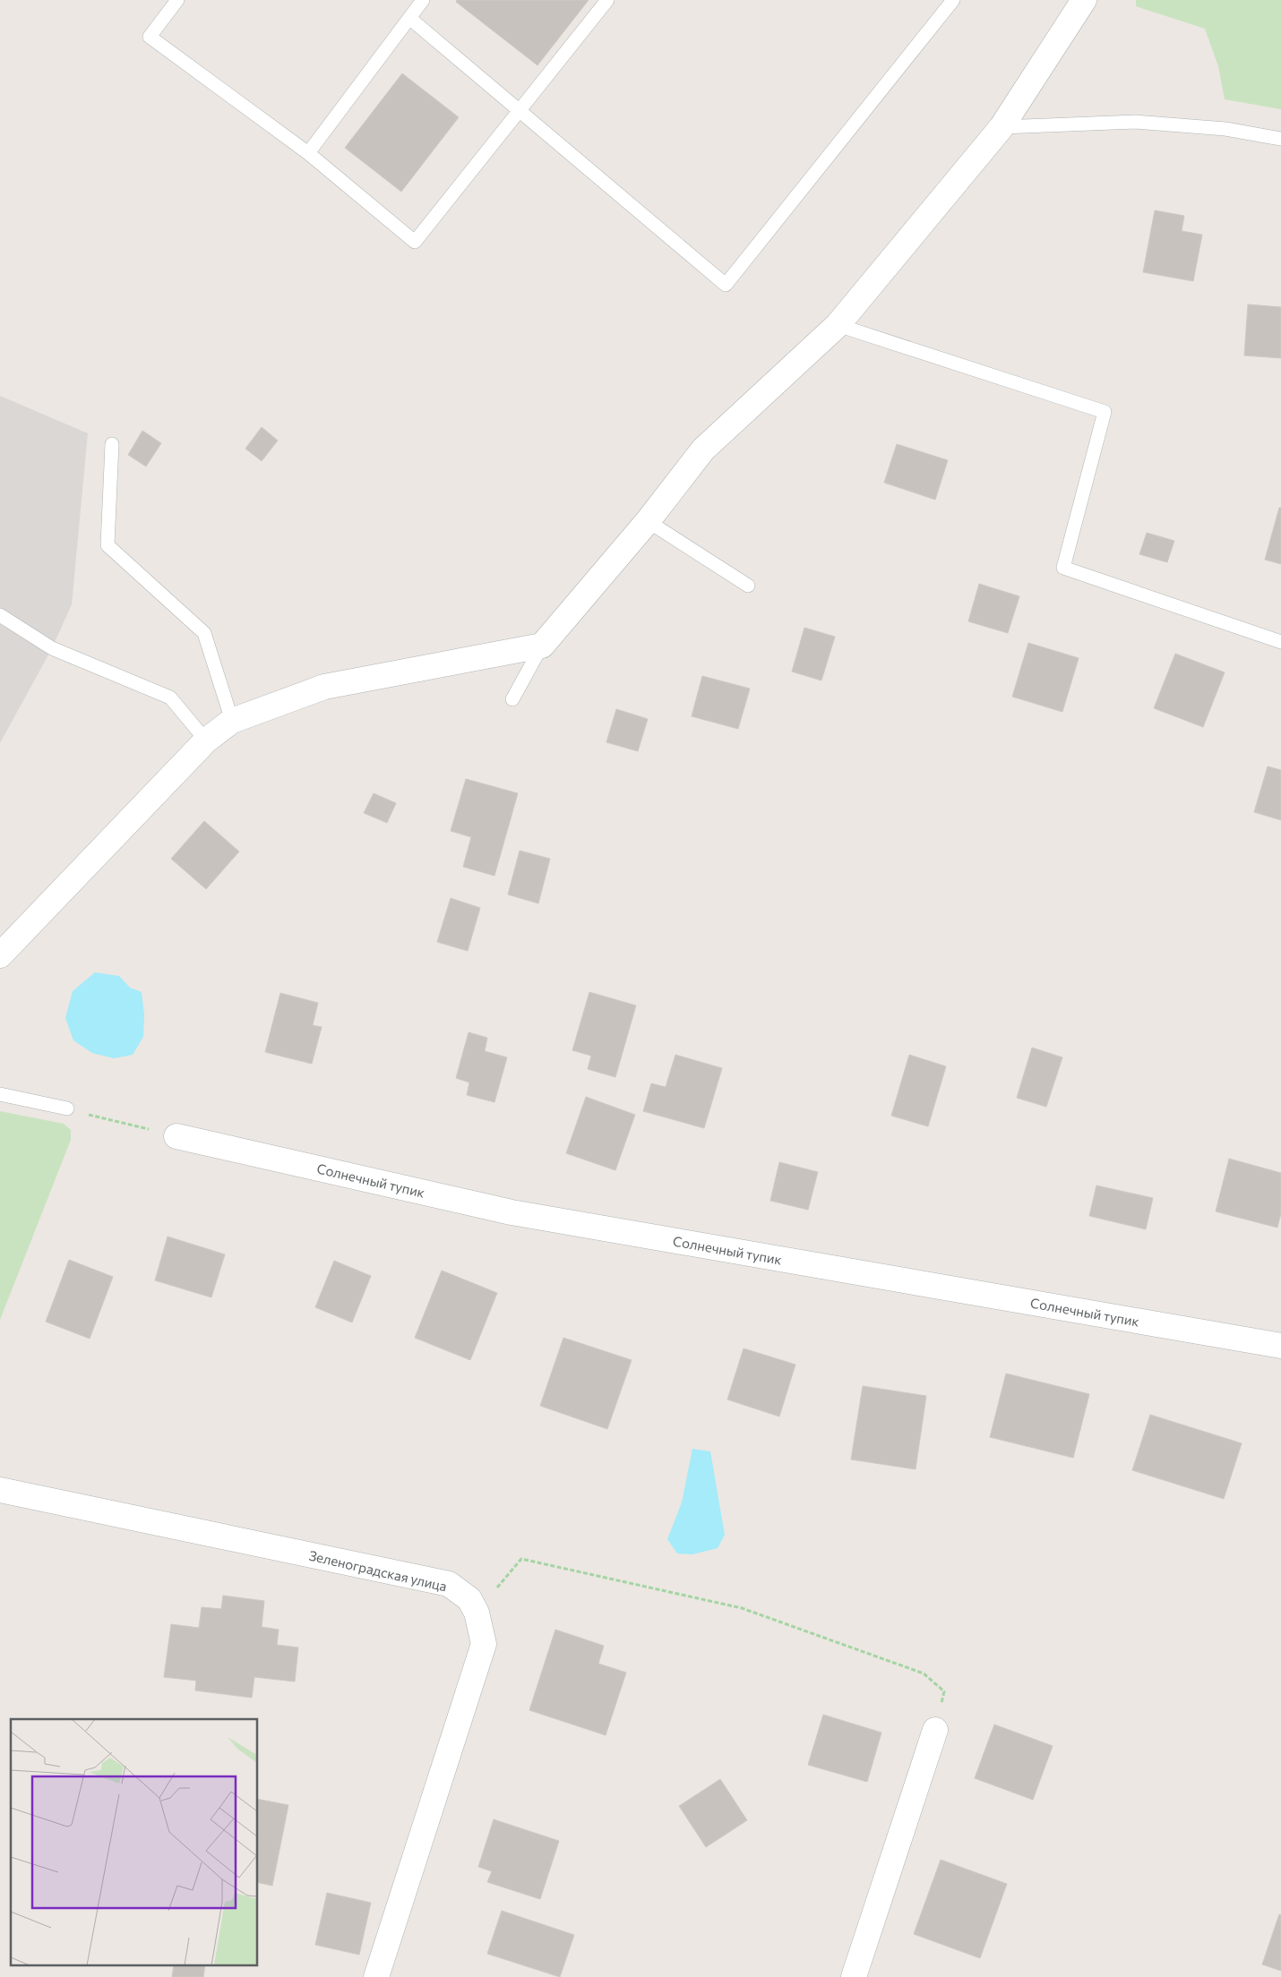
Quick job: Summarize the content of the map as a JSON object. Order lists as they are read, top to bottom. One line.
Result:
{"streets":{"street":["Солнечный тупик","Зеленоградская улица"]}}
